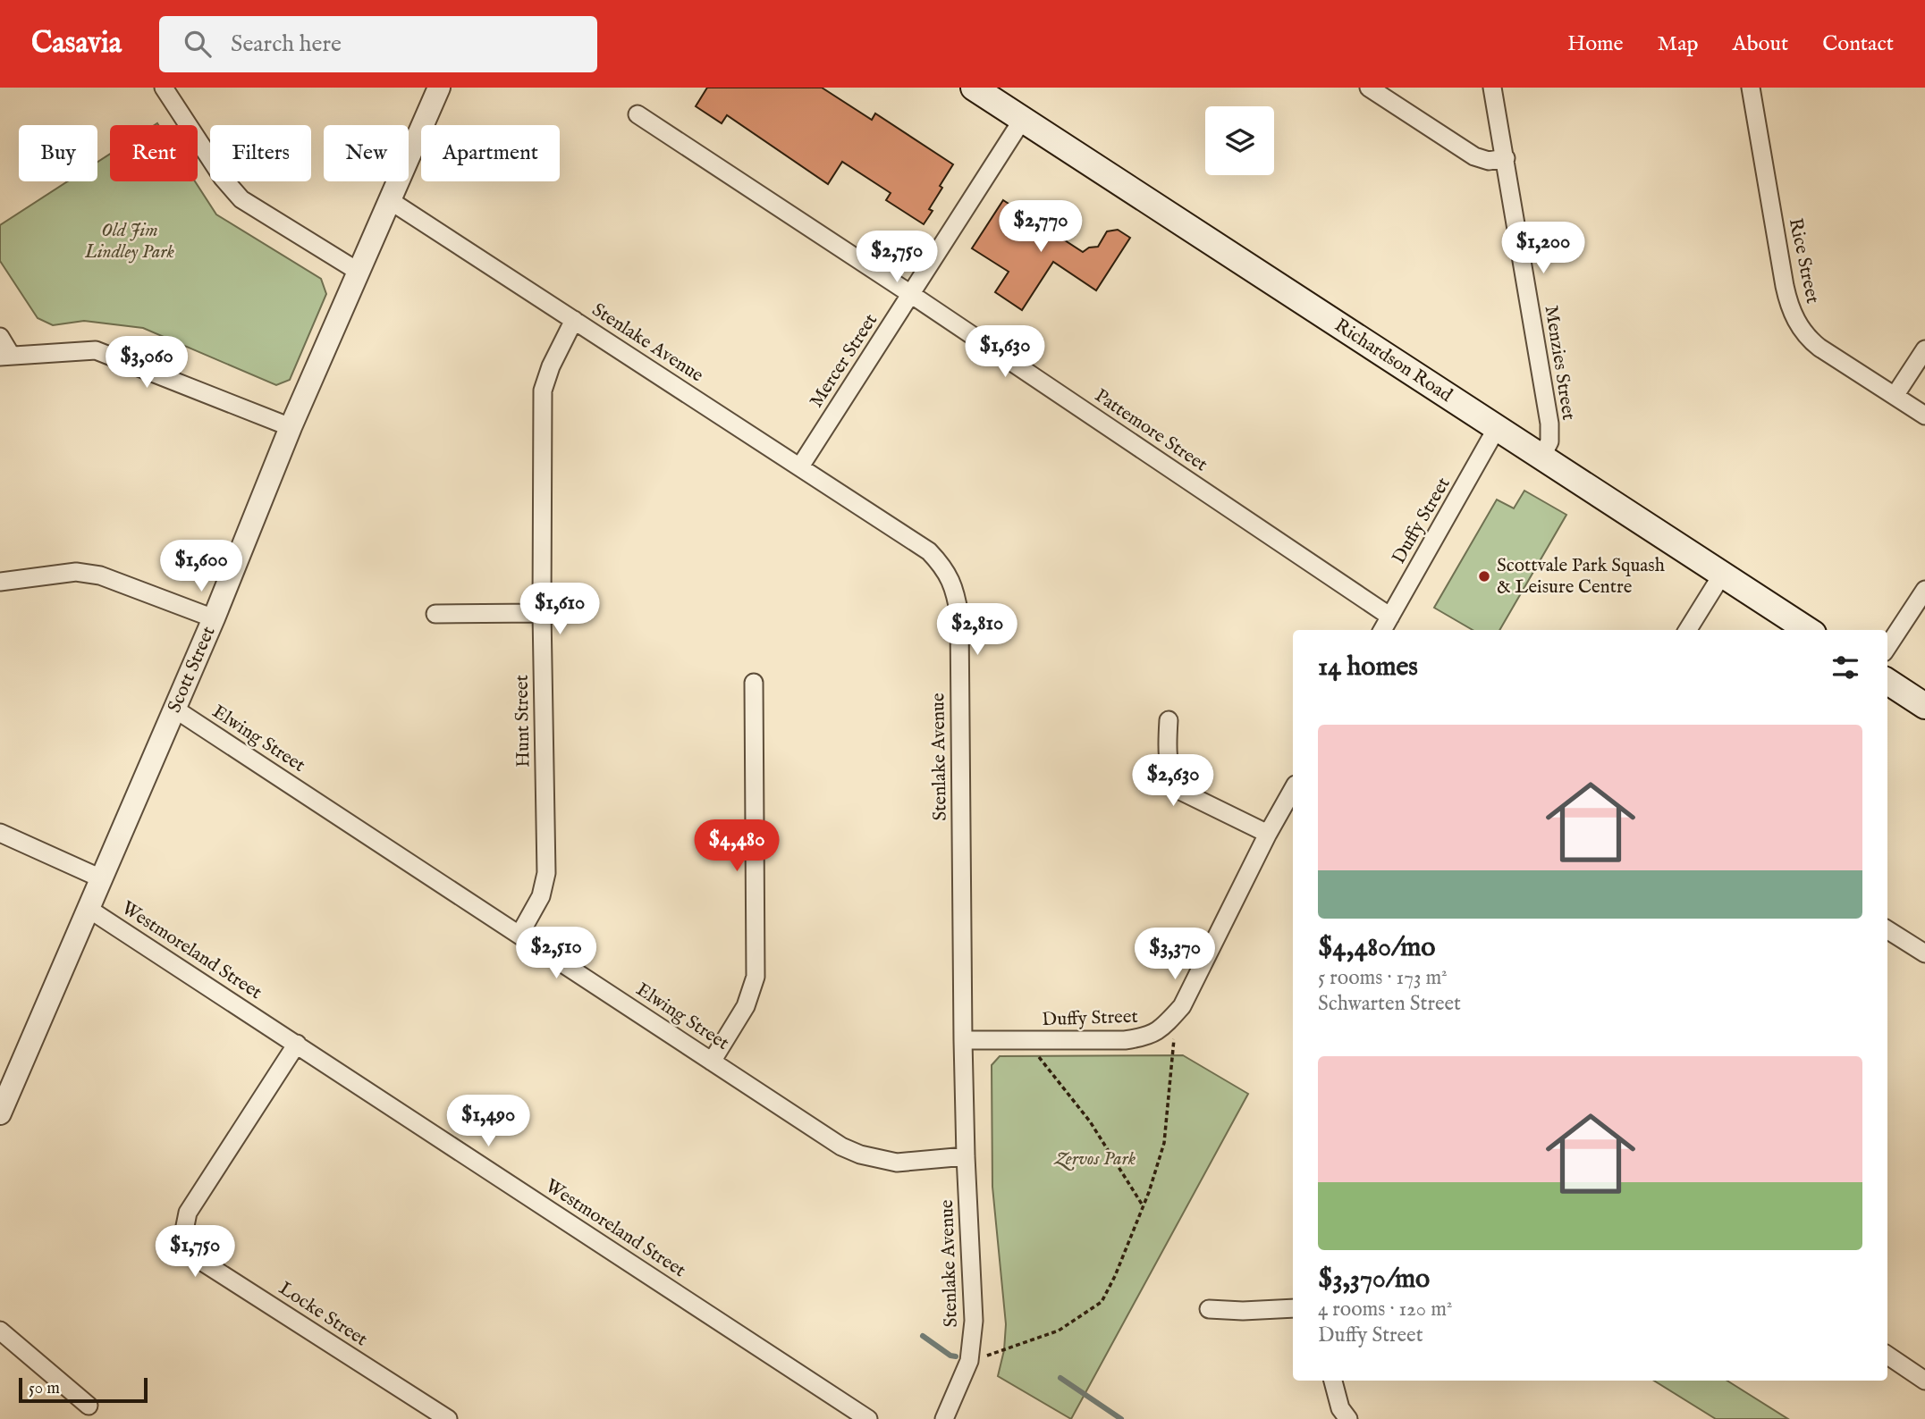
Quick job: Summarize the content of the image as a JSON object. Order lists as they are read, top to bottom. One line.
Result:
{"streets":{"main road":["Richardson Road"],"street":["Rice Street","Stenlake Avenue","Mercer Street","Menzies Street","Pattemore Street","Duffy Street","Scott Street","Hunt Street","Elwing Street","Westmoreland Street","Locke Street"]},"crossings":[["Stenlake Avenue","Mercer Street"],["Stenlake Avenue","Duffy Street"],["Stenlake Avenue","Scott Street"],["Stenlake Avenue","Hunt Street"],["Stenlake Avenue","Elwing Street"],["Richardson Road","Mercer Street"],["Richardson Road","Menzies Street"],["Richardson Road","Duffy Street"],["Mercer Street","Pattemore Street"],["Pattemore Street","Duffy Street"],["Scott Street","Elwing Street"],["Scott Street","Westmoreland Street"],["Hunt Street","Elwing Street"],["Westmoreland Street","Locke Street"]],"parks":["Old Jim Lindley Park","Zervos Park"],"places":["Scottvale Park Squash & Leisure Centre"],"scale_bar":"50 m","page":{"header":"Casavia","search":"Search here","nav":["Home","Map","About","Contact"],"chip":["Buy","Rent","Filters","New","Apartment"],"price":["$2,770","$1,200","$2,750","$1,630","$3,060","$1,600","$1,610","$2,810","$2,630","$4,480","$2,510","$3,370","$1,490","$1,750"],"heading":"14 homes","list":[{"name":"$4,480/mo","note":"5 rooms · 173 m² · Schwarten Street"},{"name":"$3,370/mo","note":"4 rooms · 120 m² · Duffy Street"}],"scale":"50 m"}}
